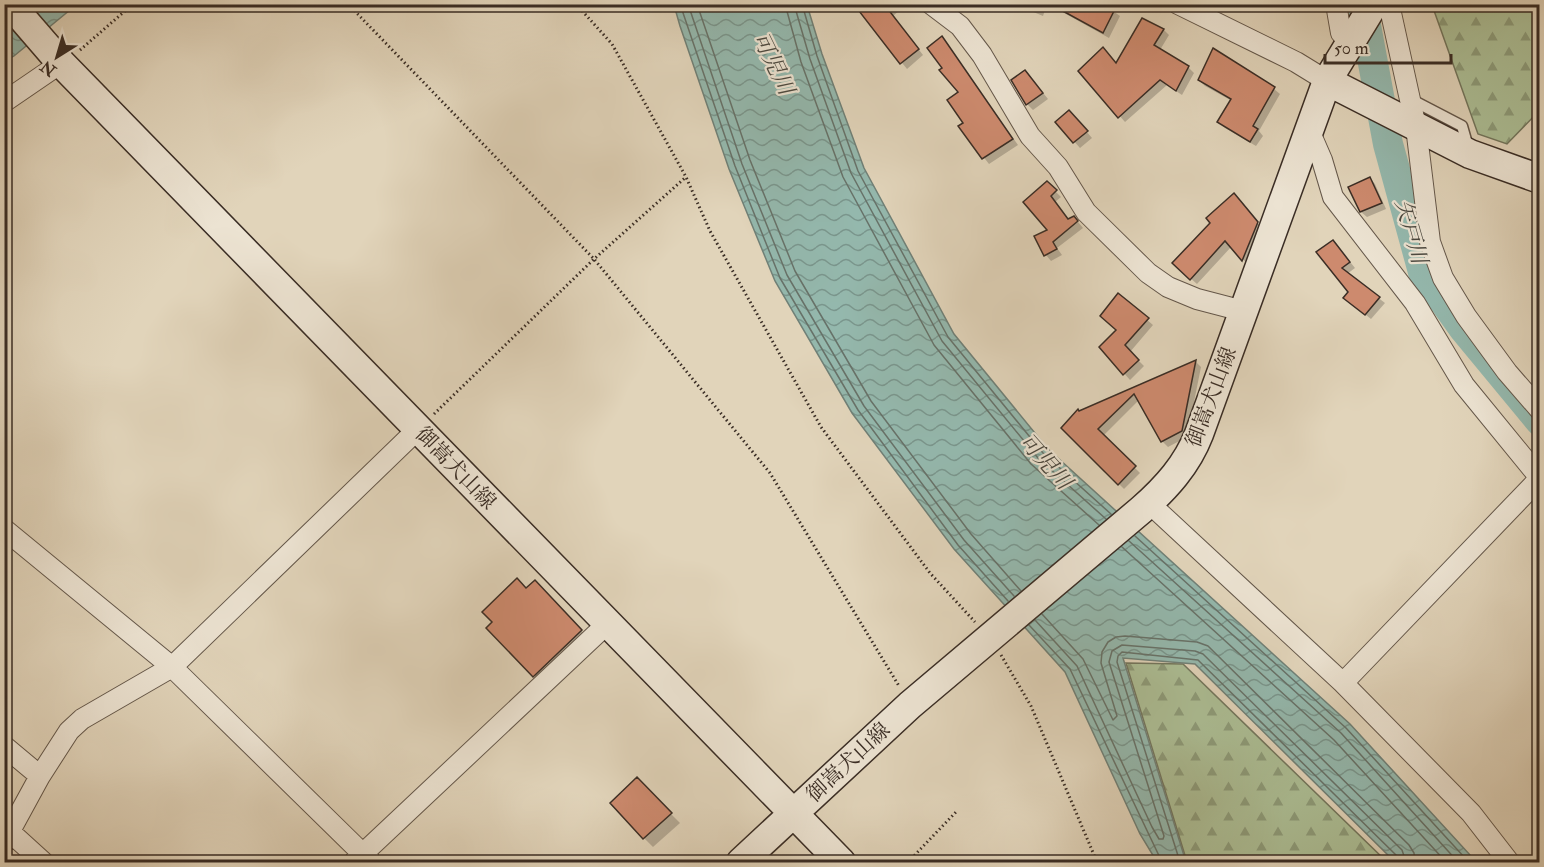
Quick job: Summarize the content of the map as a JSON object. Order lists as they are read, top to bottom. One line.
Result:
{"streets":{"main road":["御嵩犬山線"]},"water":["可児川","矢戸川"],"scale_bar":"50 m","north":"bottom left"}
